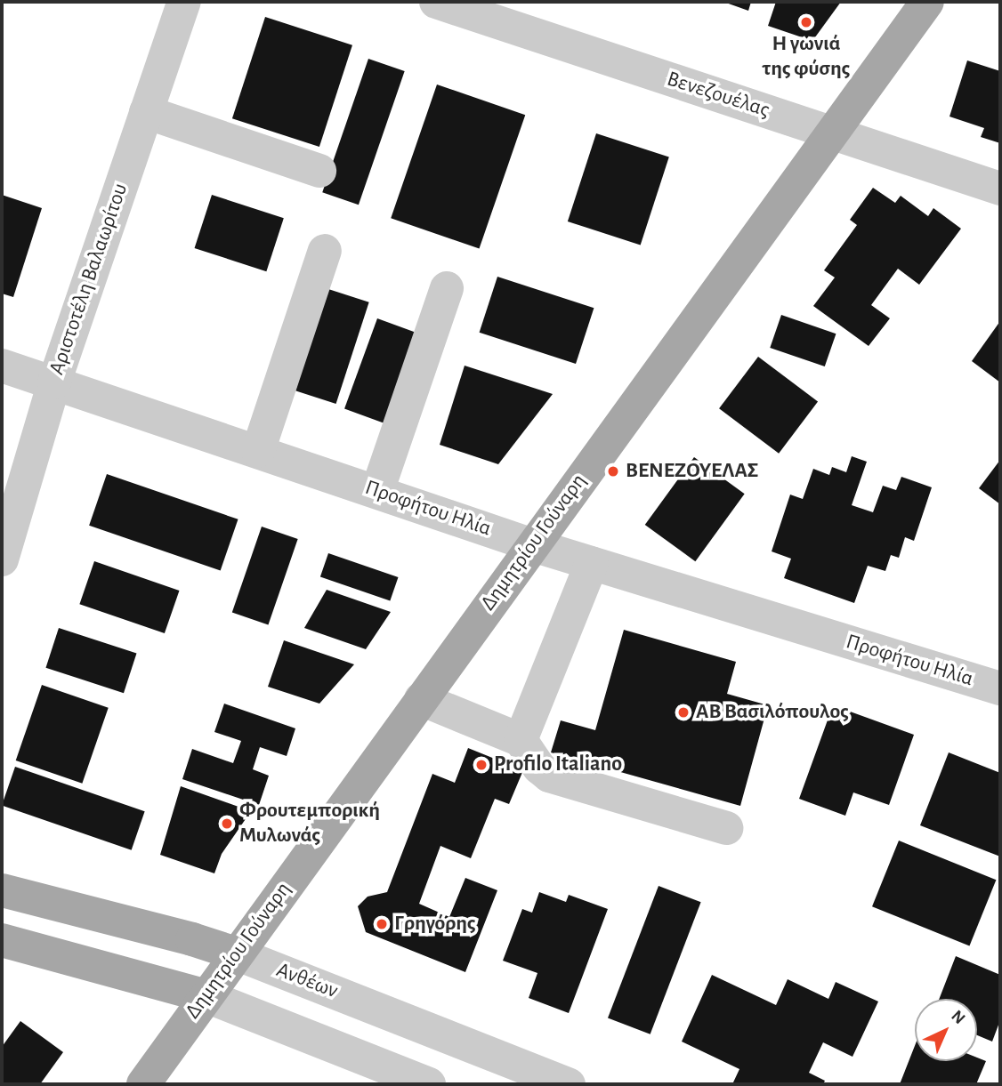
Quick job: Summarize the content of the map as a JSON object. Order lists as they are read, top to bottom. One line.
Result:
{"streets":{"main road":["Δημητρίου Γούναρη","Ανθέων"],"street":["Βενεζουέλας","Αριστοτέλη Βαλαωρίτου","Προφήτου Ηλία"]},"crossings":[["Βενεζουέλας","Δημητρίου Γούναρη"],["Αριστοτέλη Βαλαωρίτου","Προφήτου Ηλία"],["Προφήτου Ηλία","Δημητρίου Γούναρη"],["Δημητρίου Γούναρη","Ανθέων"]],"places":["Η γωνιά της φύσης","ΒΕΝΕΖΟΥΕΛΑΣ","ΑΒ Βασιλόπουλος","Profilo Italiano","Φρουτεμπορική Μυλωνάς","Γρηγόρης"],"north":"top right"}
